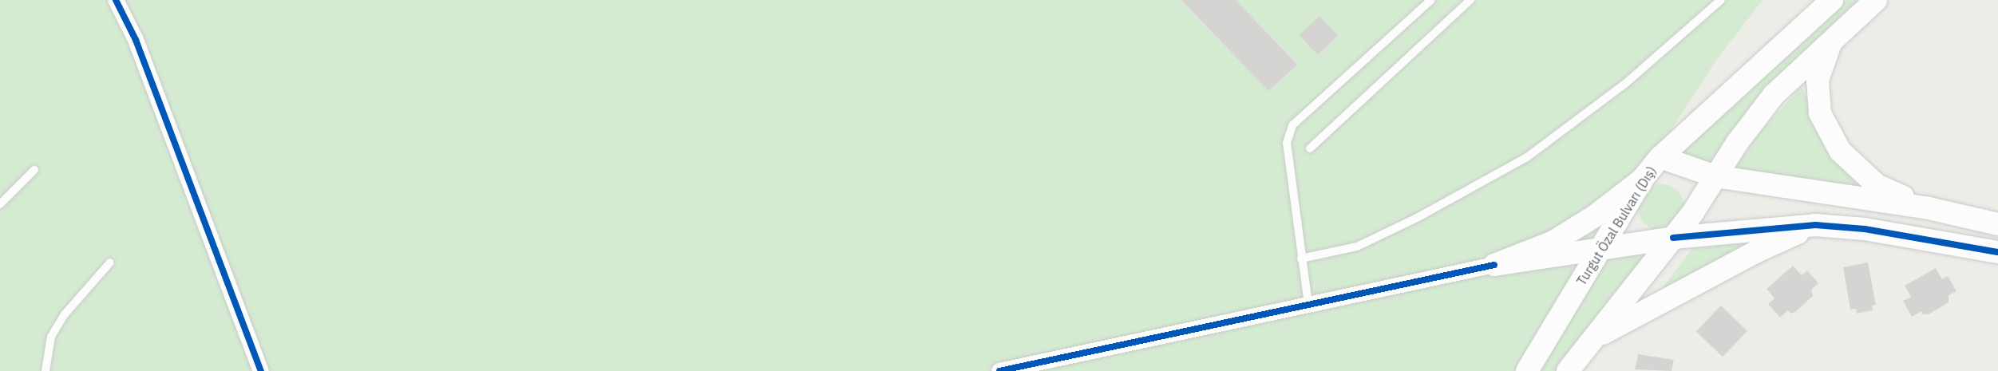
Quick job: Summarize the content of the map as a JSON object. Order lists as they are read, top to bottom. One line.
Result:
{"streets":{"main road":["Turgut Özal Bulvarı (Dış)"]}}
